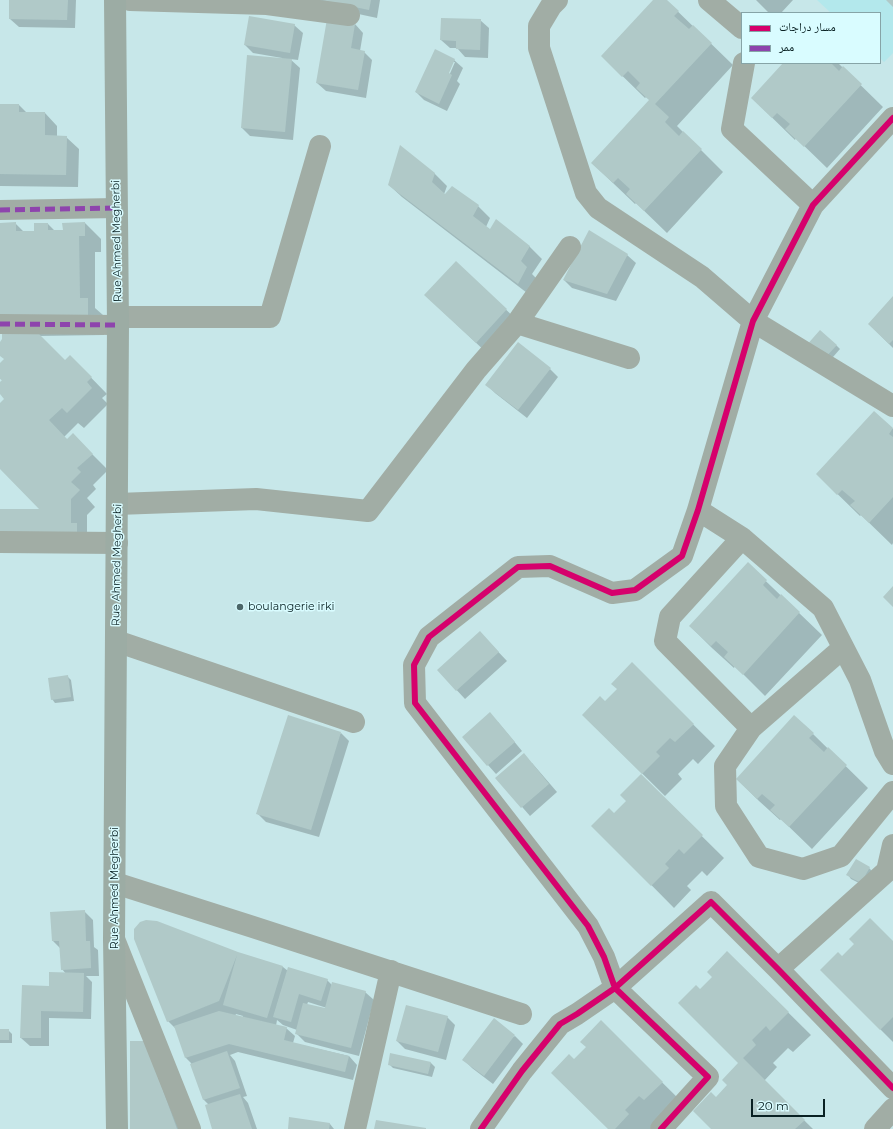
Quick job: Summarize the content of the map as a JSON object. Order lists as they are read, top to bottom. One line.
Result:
{"streets":{"main road":["Rue Ahmed Megherbi"]},"places":["boulangerie irki"],"legend":["مسار دراجات","ممر"],"scale_bar":"20 m"}
